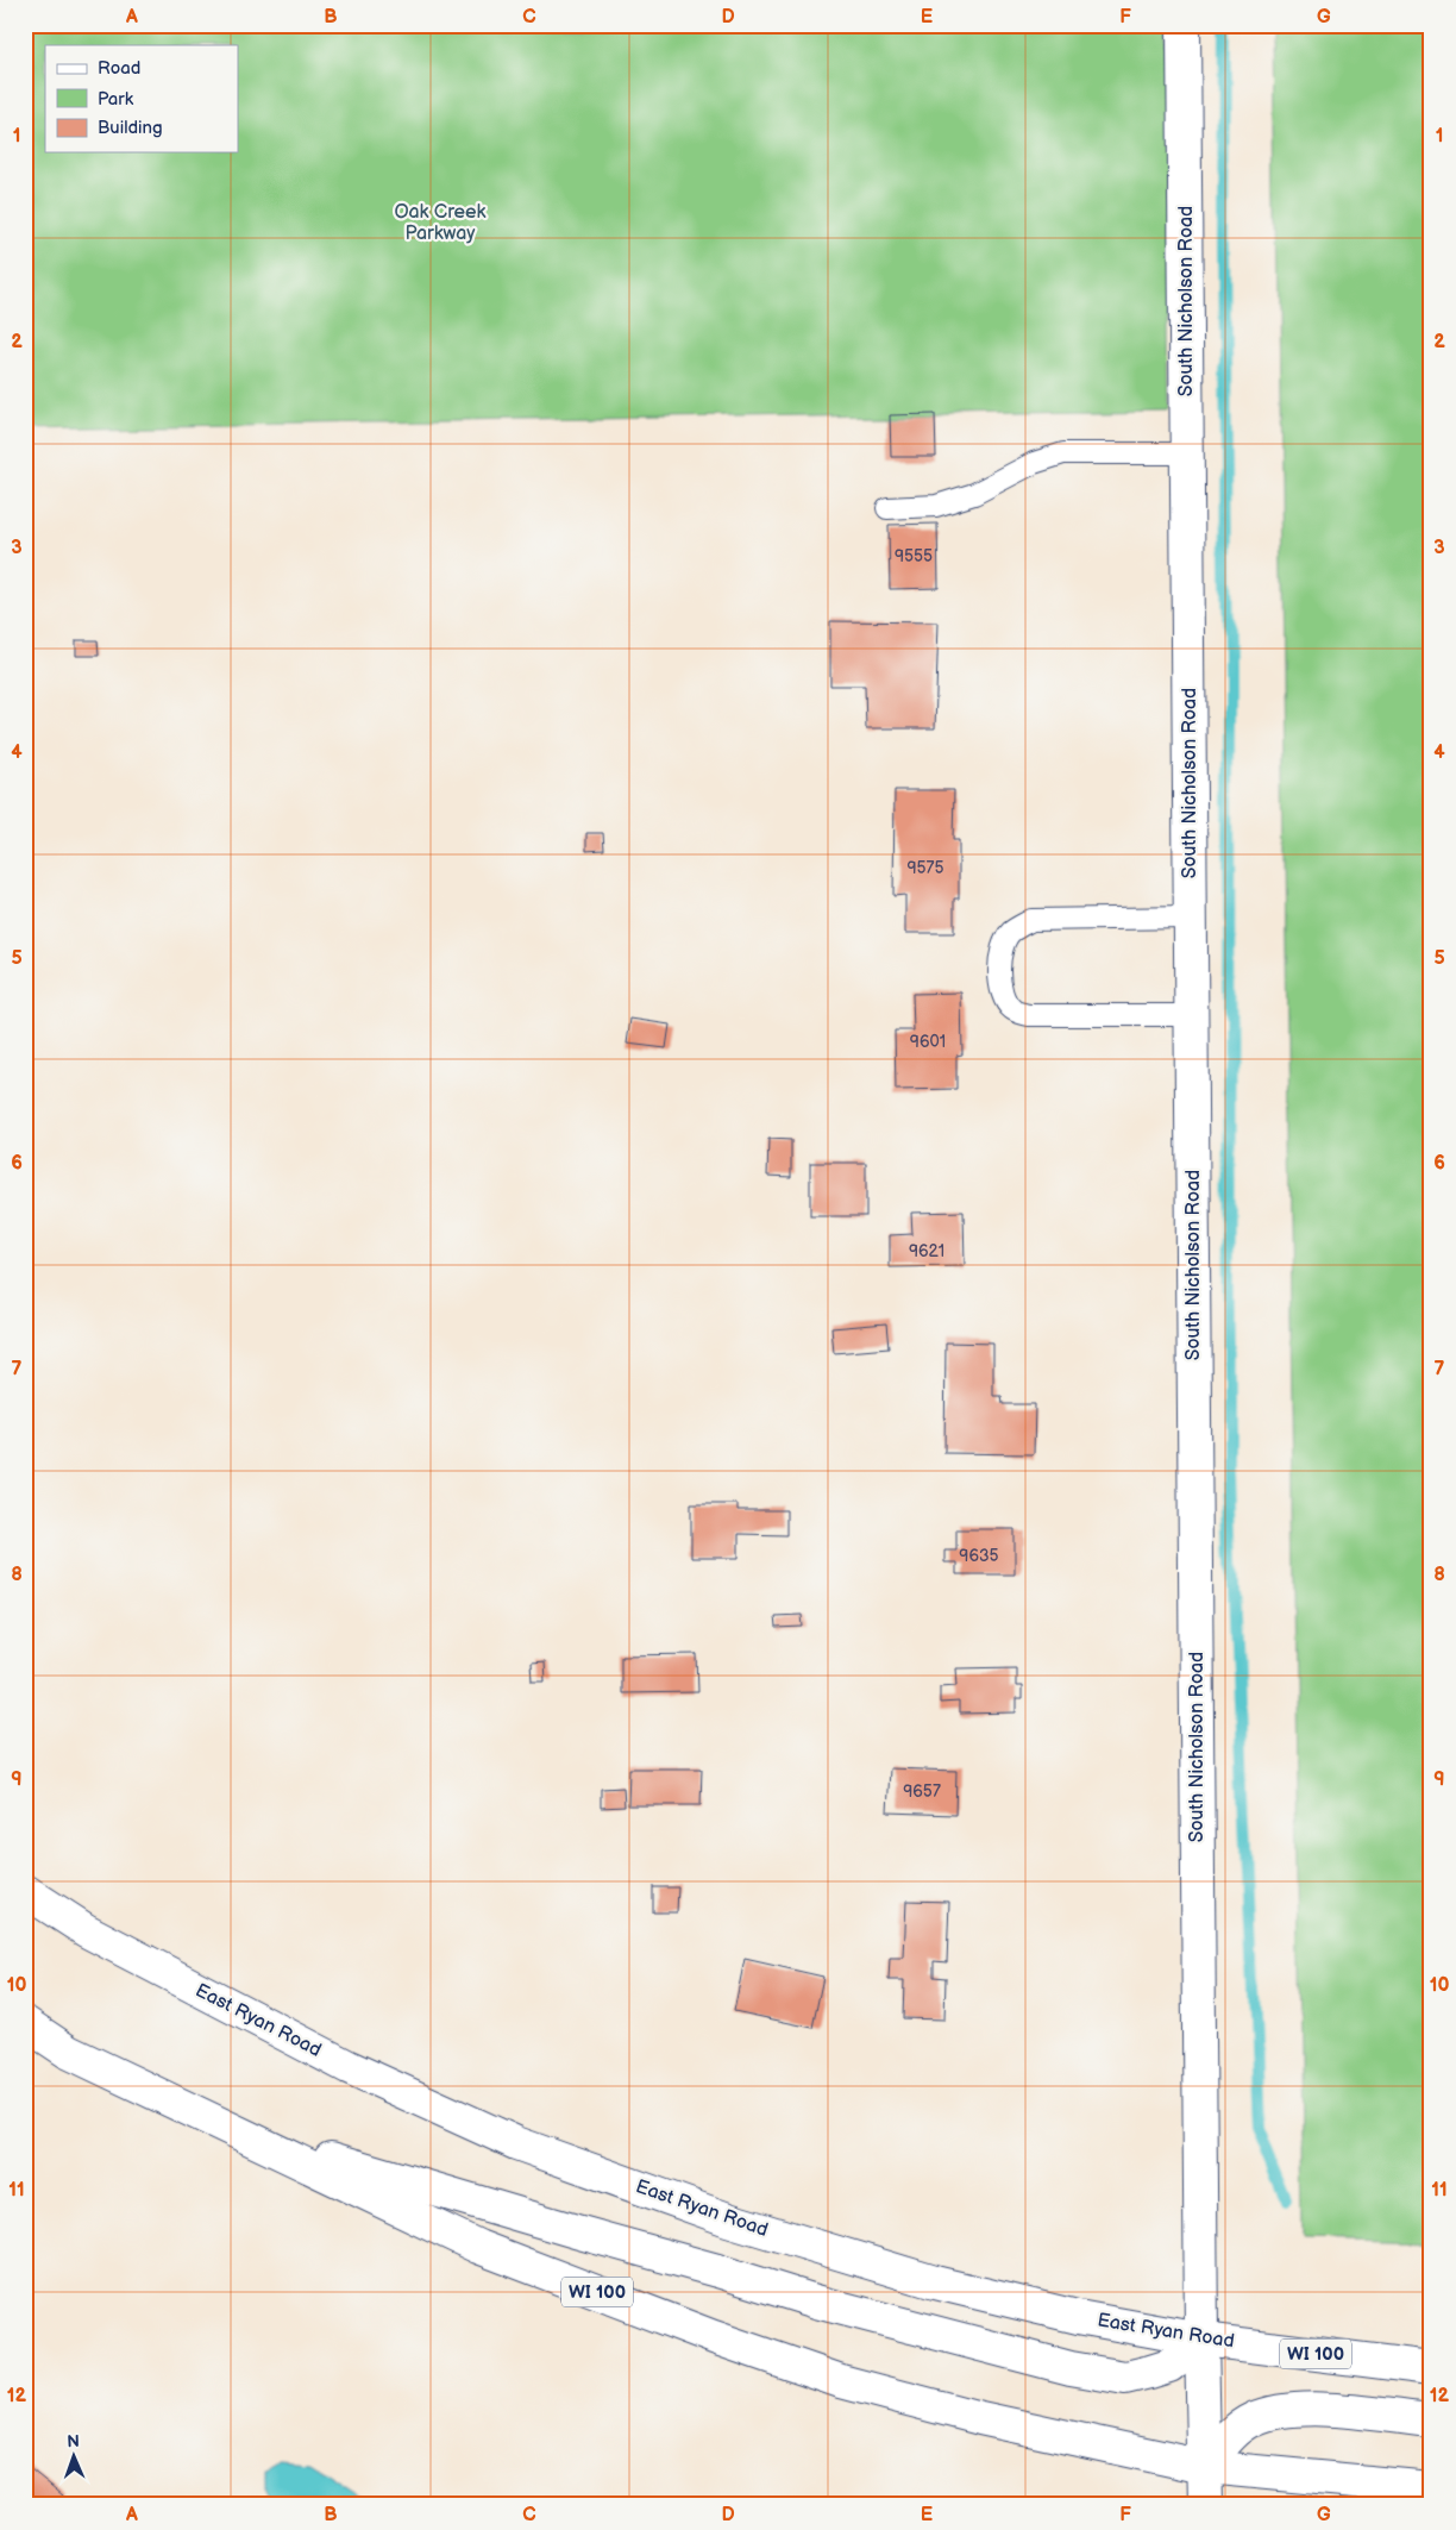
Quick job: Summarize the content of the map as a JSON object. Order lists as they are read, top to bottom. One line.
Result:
{"streets":{"main road":["South Nicholson Road","East Ryan Road","WI 100"]},"crossings":[["South Nicholson Road","East Ryan Road"],["South Nicholson Road","WI 100"]],"parks":["Oak Creek Parkway"],"house_numbers":["9555","9575","9601","9621","9635","9657"],"legend":["Road","Park","Building"],"north":"top","grid":{"columns":["A","B","C","D","E","F","G"],"rows":["1","2","3","4","5","6","7","8","9","10","11","12"]}}
